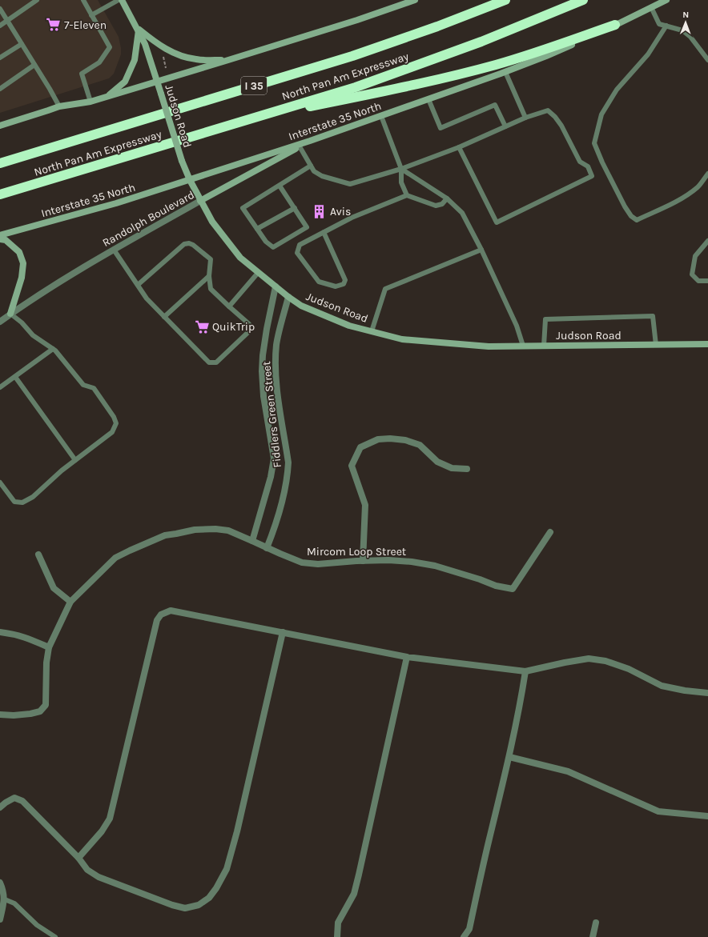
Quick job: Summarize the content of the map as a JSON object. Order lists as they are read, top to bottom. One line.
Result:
{"streets":{"highway":["North Pan Am Expressway","I 35"],"main road":["Judson Road","Interstate 35 North","Randolph Boulevard"],"street":["Fiddlers Green Street","Mircom Loop Street"]},"crossings":[["Judson Road","Interstate 35 North"],["Judson Road","Randolph Boulevard"],["Judson Road","Fiddlers Green Street"],["Interstate 35 North","Randolph Boulevard"],["Fiddlers Green Street","Mircom Loop Street"]],"places":{"supermarket":["7-Eleven","QuikTrip"],"building":["Avis"]},"north":"top"}
